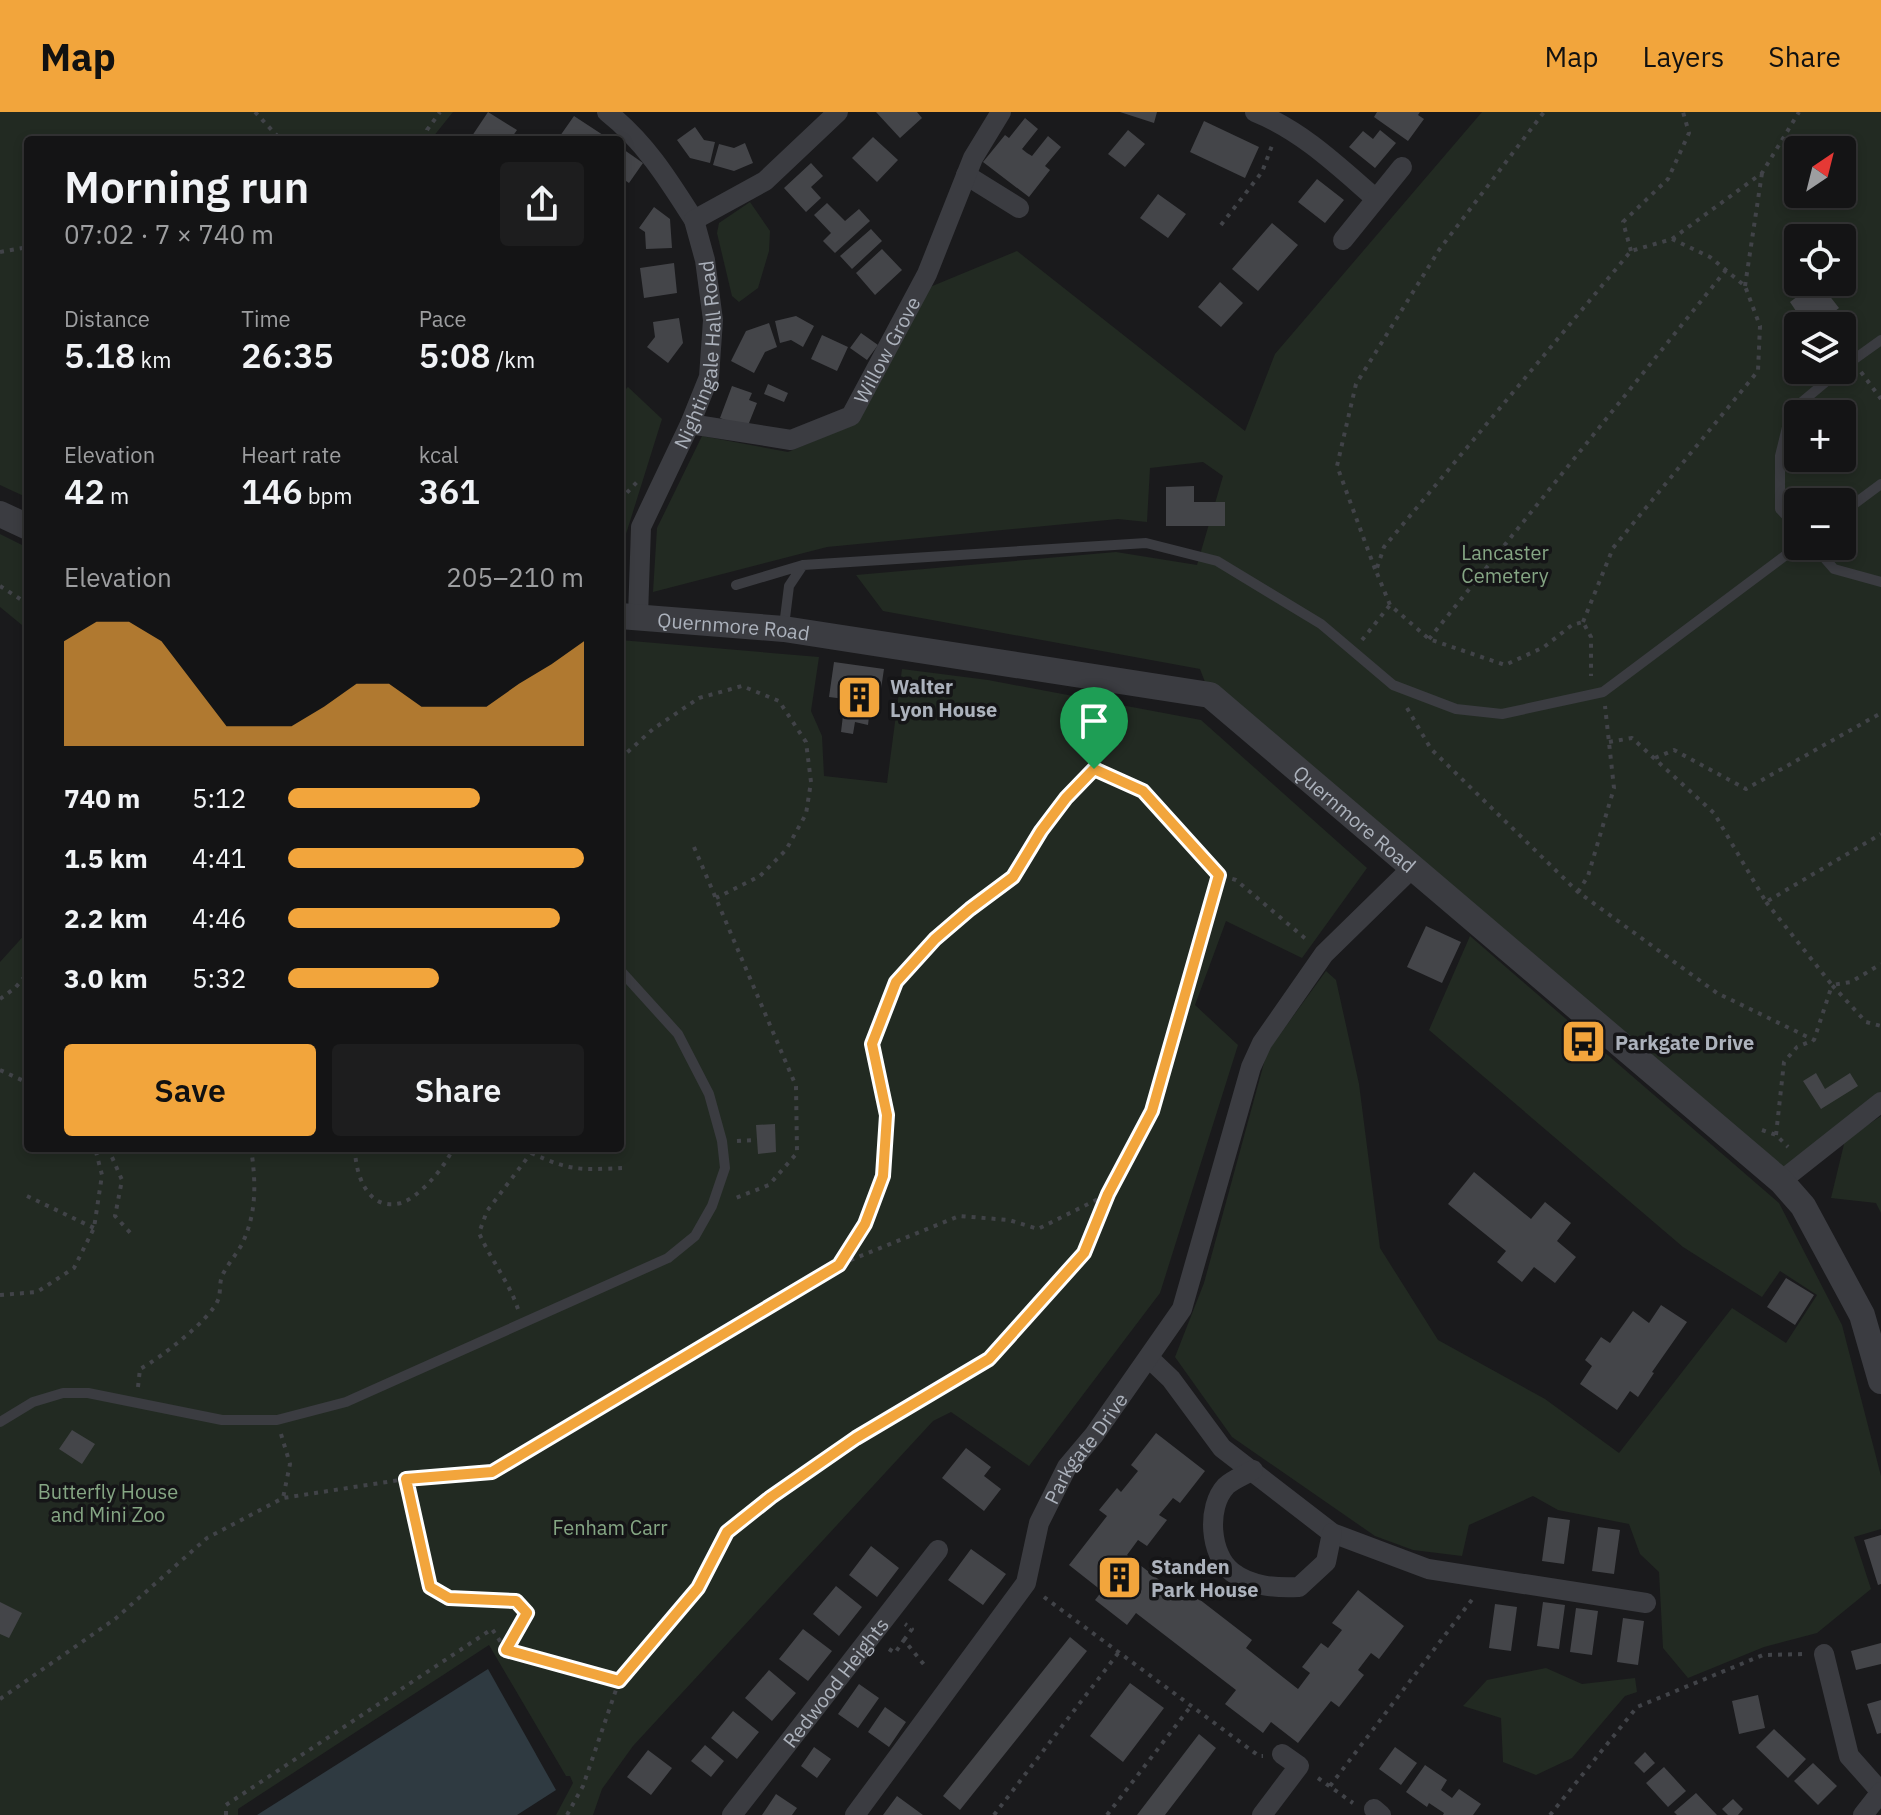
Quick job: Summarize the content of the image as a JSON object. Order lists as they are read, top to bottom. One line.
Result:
{"streets":{"street":["Willow Grove","Nightingale Hall Road","Quernmore Road","Parkgate Drive","Redwood Heights"]},"crossings":[["Willow Grove","Nightingale Hall Road"],["Nightingale Hall Road","Quernmore Road"],["Quernmore Road","Parkgate Drive"]],"parks":["Lancaster Cemetery","Butterfly House and Mini Zoo","Fenham Carr"],"places":{"building":["Walter Lyon House","Standen Park House"],"bus stop":["Parkgate Drive"]},"north":"top right","page":{"header":"Map","nav":["Map","Layers","Share"],"map_buttons":["+","−"],"heading":["Morning run","07:02 · 7 × 740 m"],"stats":[["Distance","5.18 km"],["Time","26:35"],["Pace","5:08 /km"],["Elevation","42 m"],["Heart rate","146 bpm"],["kcal","361"]],"chart":["Elevation","205–210 m"],"list":[{"name":"740 m","note":"5:12"},{"name":"1.5 km","note":"4:41"},{"name":"2.2 km","note":"4:46"},{"name":"3.0 km","note":"5:32"}],"buttons":["Save","Share"]}}
